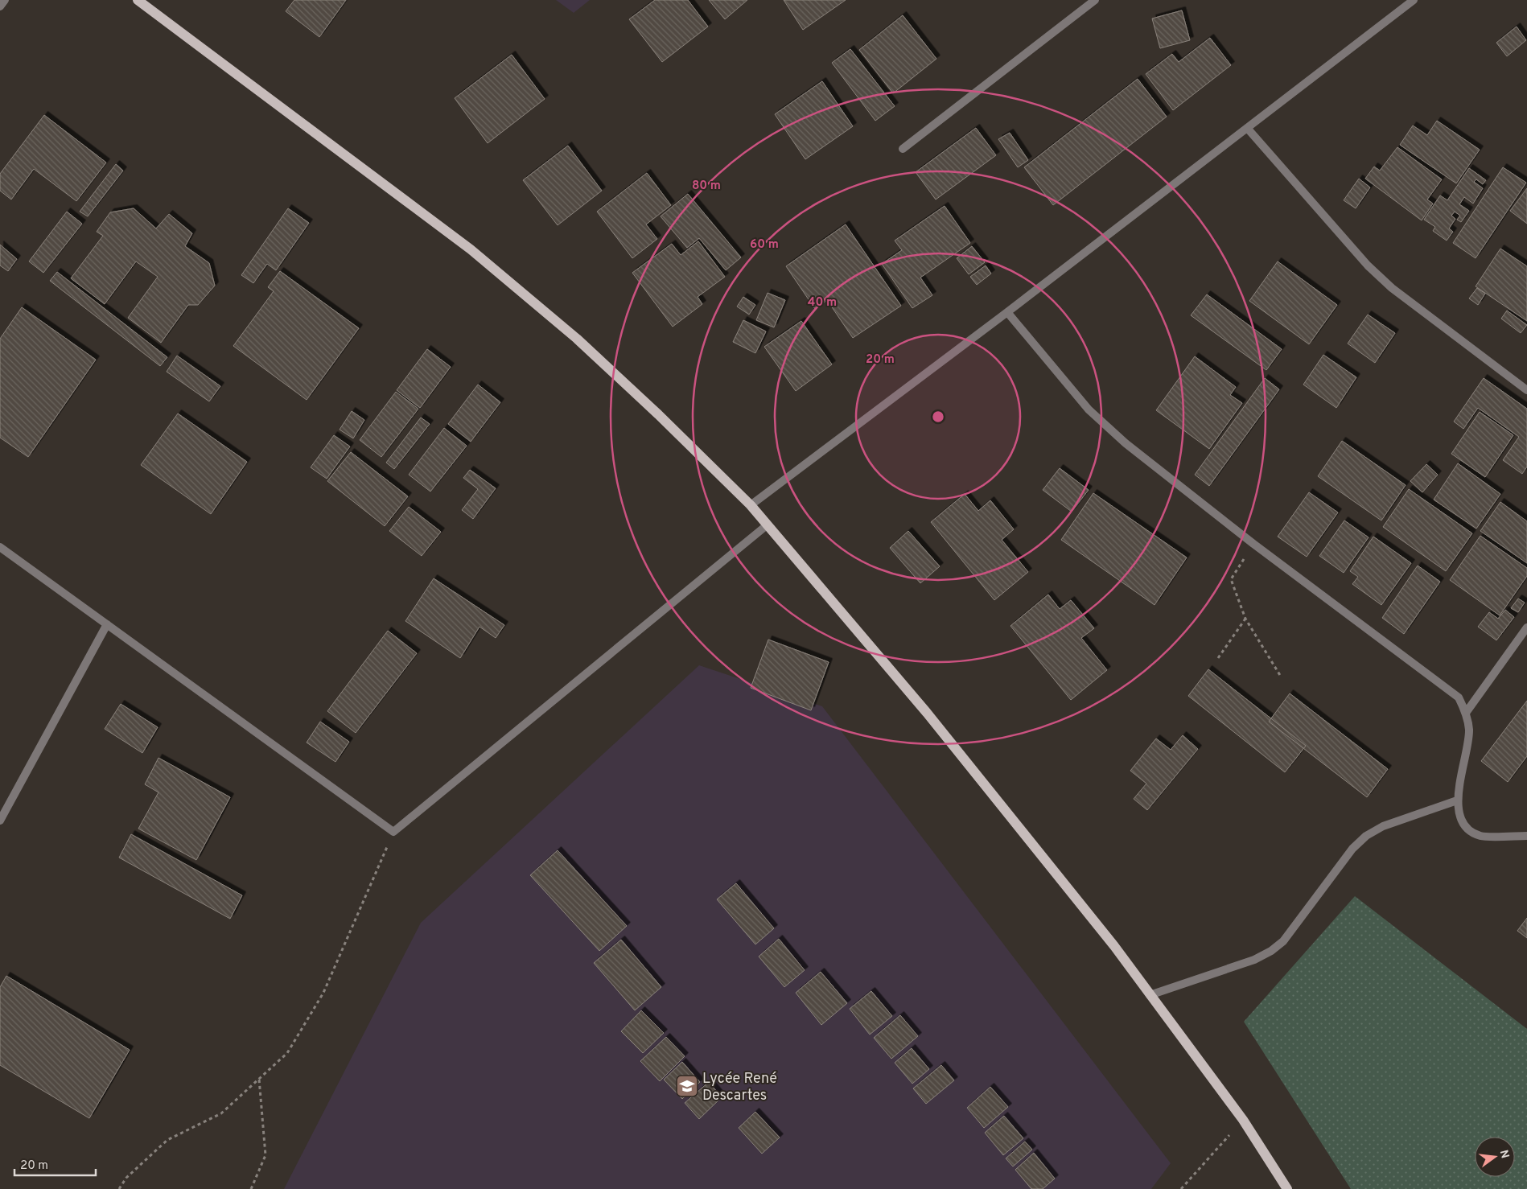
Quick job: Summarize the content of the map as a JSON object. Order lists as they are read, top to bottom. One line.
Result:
{"places":{"school or university":["Lycée René Descartes"]},"scale_bar":"20 m","north":"right","rings":["80 m","60 m","40 m","20 m"]}
